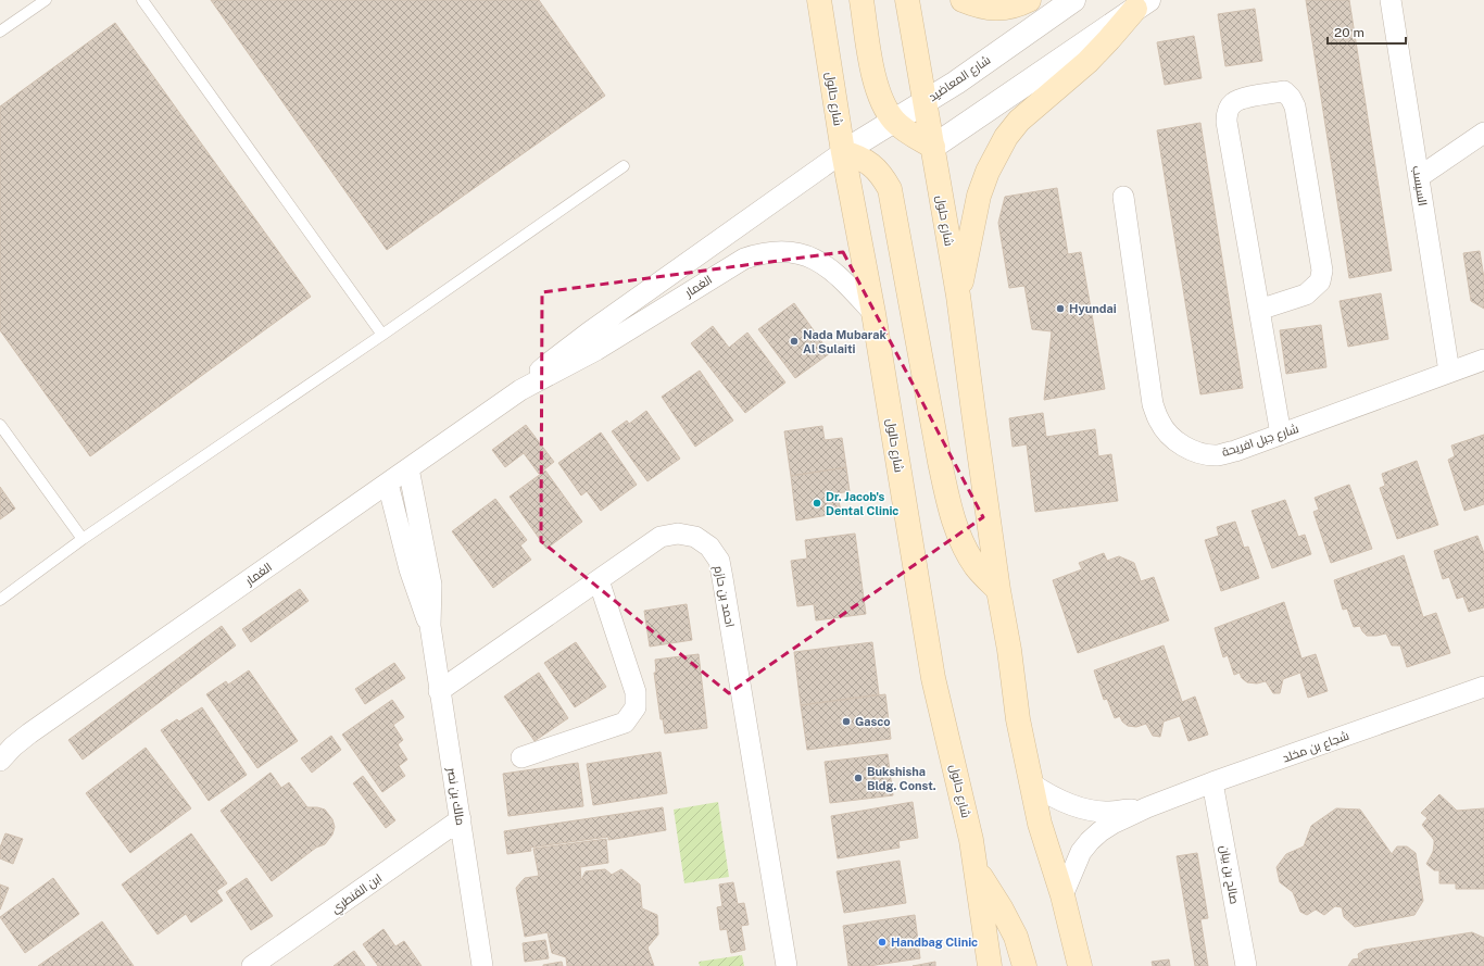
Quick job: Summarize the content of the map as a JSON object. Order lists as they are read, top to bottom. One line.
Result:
{"streets":{"main road":["شارع حالول","شارع حلول"],"street":["شارع المعاضيد","السيسب","الغمار","شارع جبل افريحة","احمد بن حازم","شجاع بن مخلد","مالك بن نصر","صالح بن بيان","ابن القنطري"]},"crossings":[["شارع المعاضيد","شارع حالول"],["شارع المعاضيد","الغمار"],["شارع حالول","الغمار"],["السيسب","شارع جبل افريحة"],["الغمار","مالك بن نصر"],["احمد بن حازم","مالك بن نصر"],["شجاع بن مخلد","صالح بن بيان"],["مالك بن نصر","ابن القنطري"]],"places":["Hyundai","Nada Mubarak Al Sulaiti","Dr. Jacob's Dental Clinic","Gasco","Bukshisha Bldg. Const.","Handbag Clinic"],"scale_bar":"20 m"}
